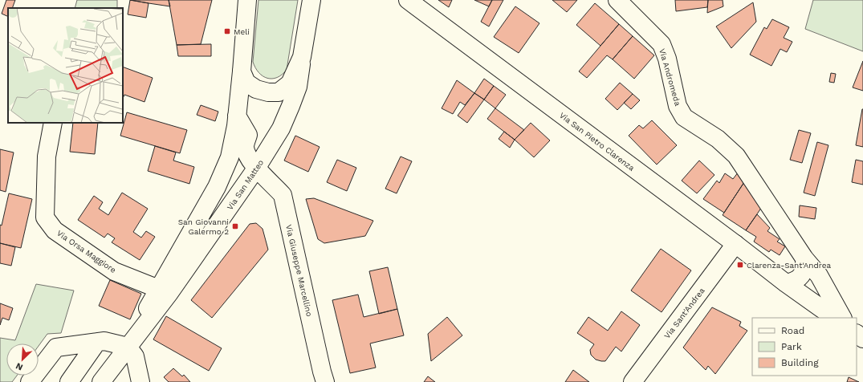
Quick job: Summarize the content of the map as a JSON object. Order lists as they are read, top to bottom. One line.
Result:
{"streets":{"street":["Via Andromeda","Via San Pietro Clarenza","Via San Matteo","Via Orsa Maggiore","Via Giuseppe Marcellino","Via Sant'Andrea"]},"crossings":[["Via San Pietro Clarenza","Via Sant'Andrea"],["Via San Matteo","Via Orsa Maggiore"],["Via San Matteo","Via Giuseppe Marcellino"]],"places":{"transit":["Meli","San Giovanni Galermo 2","Clarenza-Sant'Andrea"]},"legend":["Road","Park","Building"],"north":"bottom left"}
